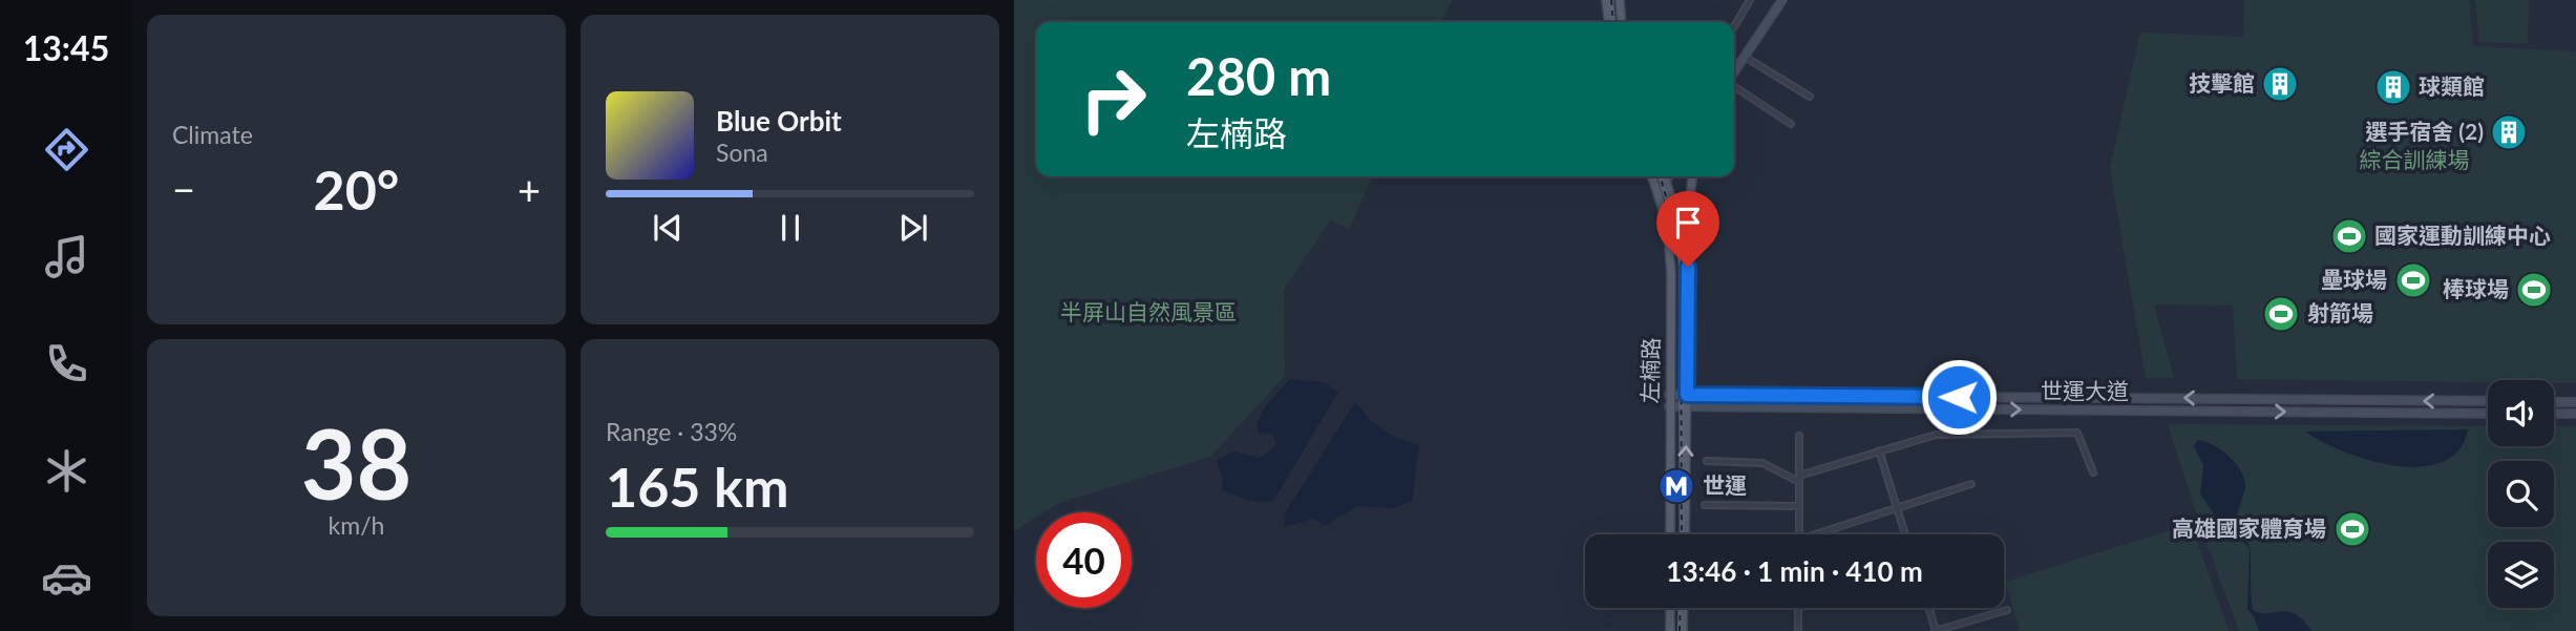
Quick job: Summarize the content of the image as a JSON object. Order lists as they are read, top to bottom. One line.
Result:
{"streets":{"main road":["左楠路"],"street":["世運大道"]},"crossings":[["左楠路","世運大道"]],"parks":["綜合訓練場","半屏山自然風景區"],"places":{"building":["技擊館","球類館","選手宿舍 (2)"],"sports":["國家運動訓練中心","壘球場","棒球場","射箭場","高雄國家體育場"],"metro station":["世運"]},"page":{"tabs":"13:45","tile":["Climate",["38","km/h"],["Range · 33%","165 km"]],"turn":["280 m","左楠路"],"song":["Blue Orbit","Sona"],"heat":["−","20°","+"],"limit":"40","trip":"13:46 · 1 min · 410 m"}}
